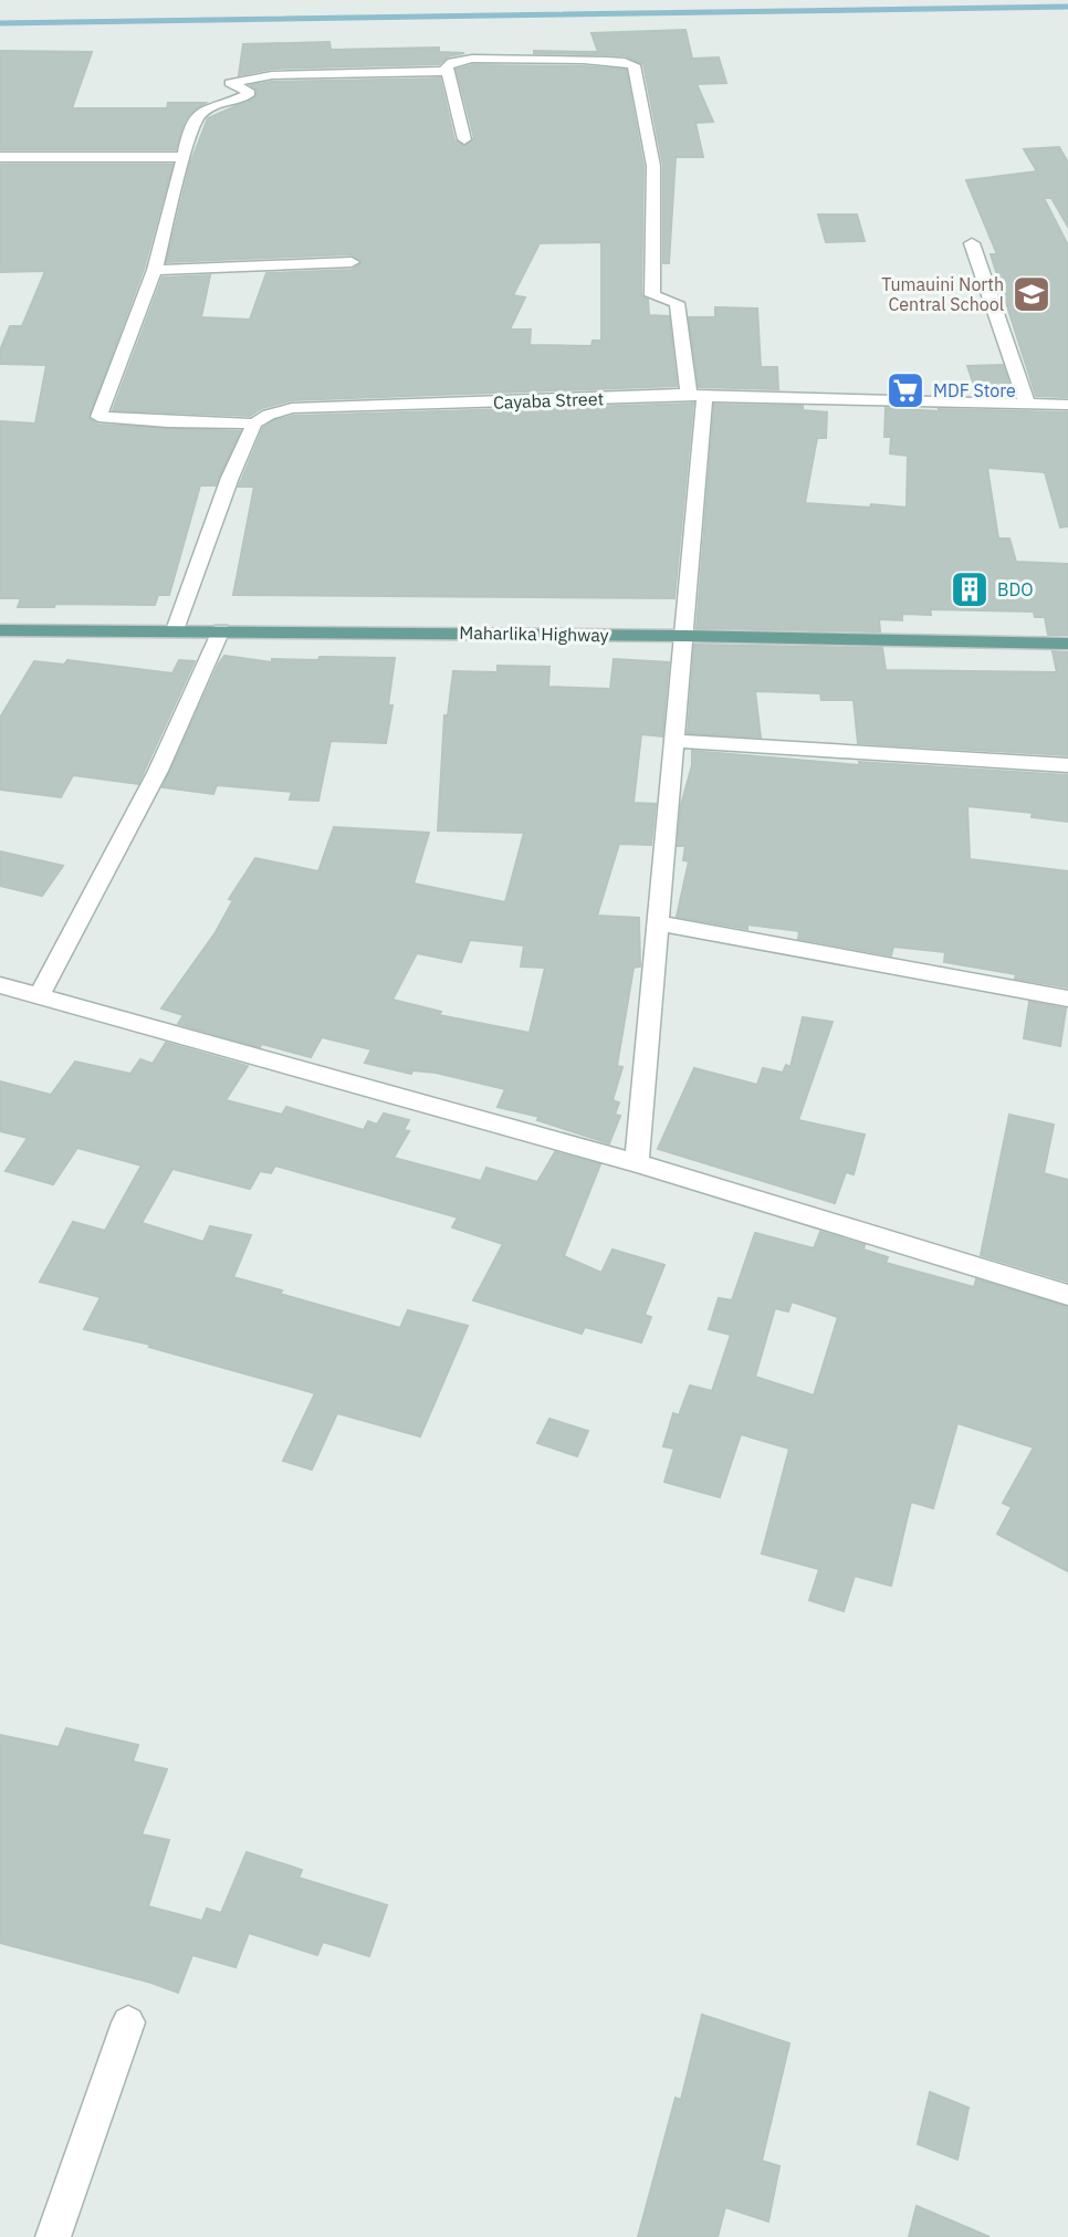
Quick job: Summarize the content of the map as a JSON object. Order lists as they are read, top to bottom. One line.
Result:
{"streets":{"main road":["Maharlika Highway"],"street":["Cayaba Street"]},"places":{"school or university":["Tumauini North Central School"],"supermarket":["MDF Store"],"building":["BDO"]}}
